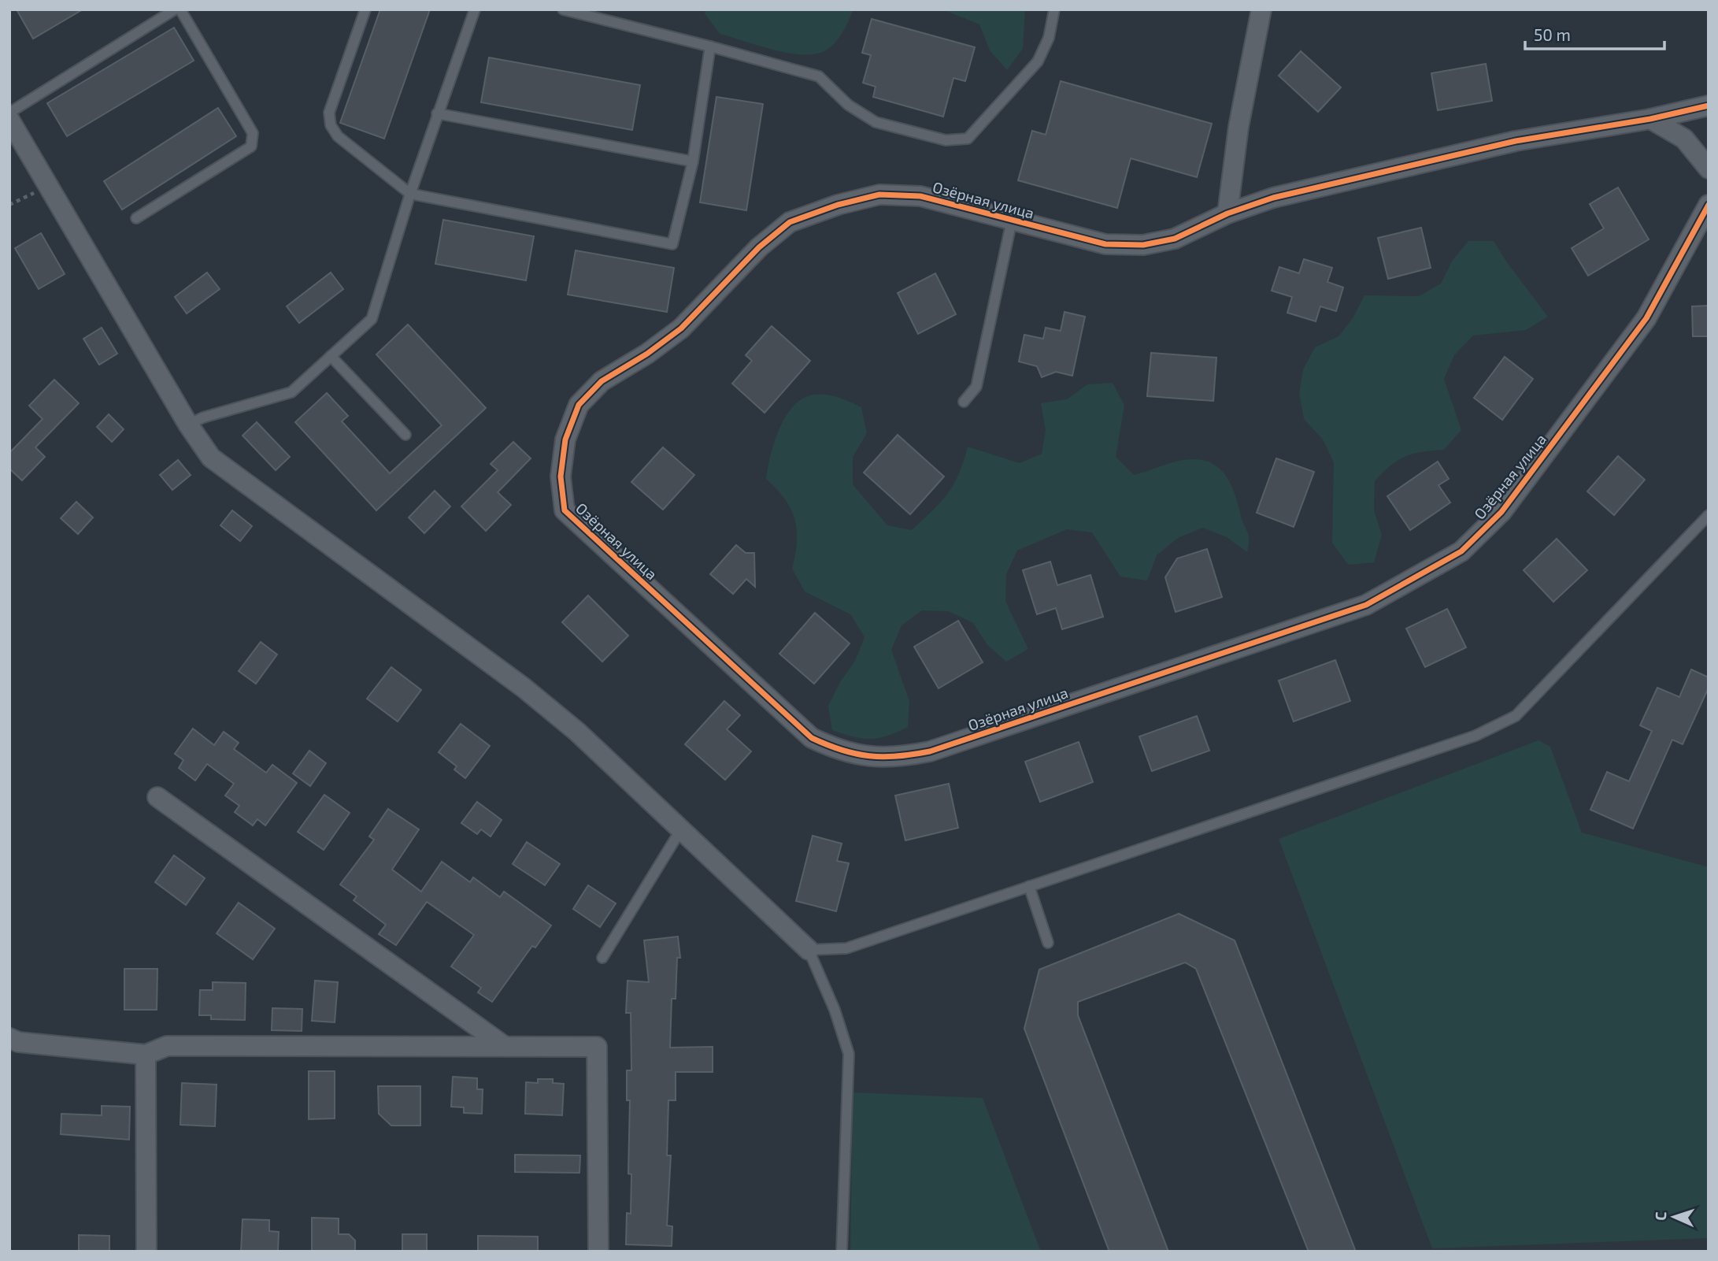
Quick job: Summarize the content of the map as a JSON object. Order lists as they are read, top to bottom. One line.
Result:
{"streets":{"street":["Озёрная улица"]},"scale_bar":"50 m","north":"left"}
